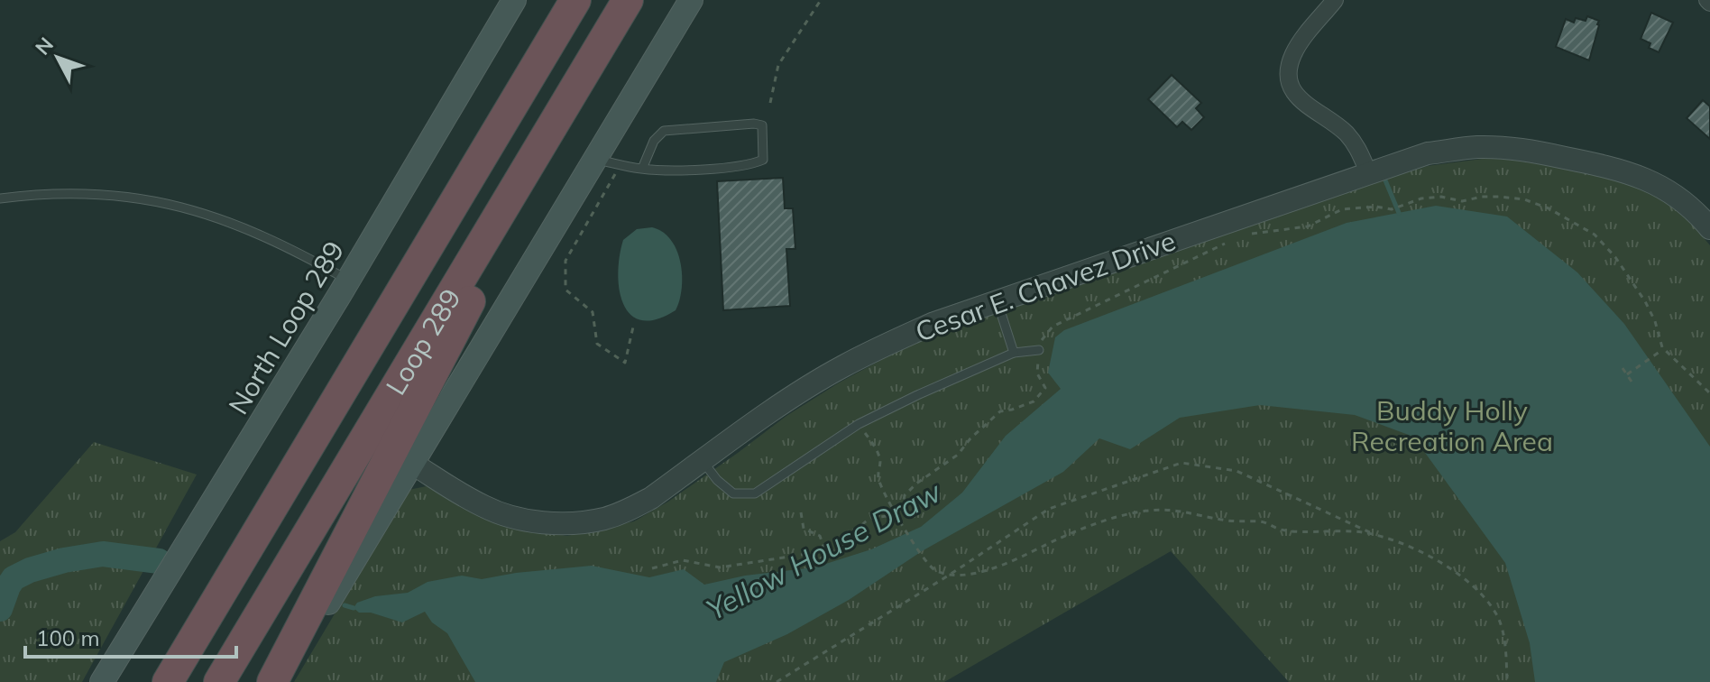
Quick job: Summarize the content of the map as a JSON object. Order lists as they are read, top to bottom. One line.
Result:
{"streets":{"highway":["Loop 289"],"main road":["North Loop 289"],"street":["Cesar E. Chavez Drive"]},"water":["Yellow House Draw"],"parks":["Buddy Holly Recreation Area"],"scale_bar":"100 m","north":"top left"}
